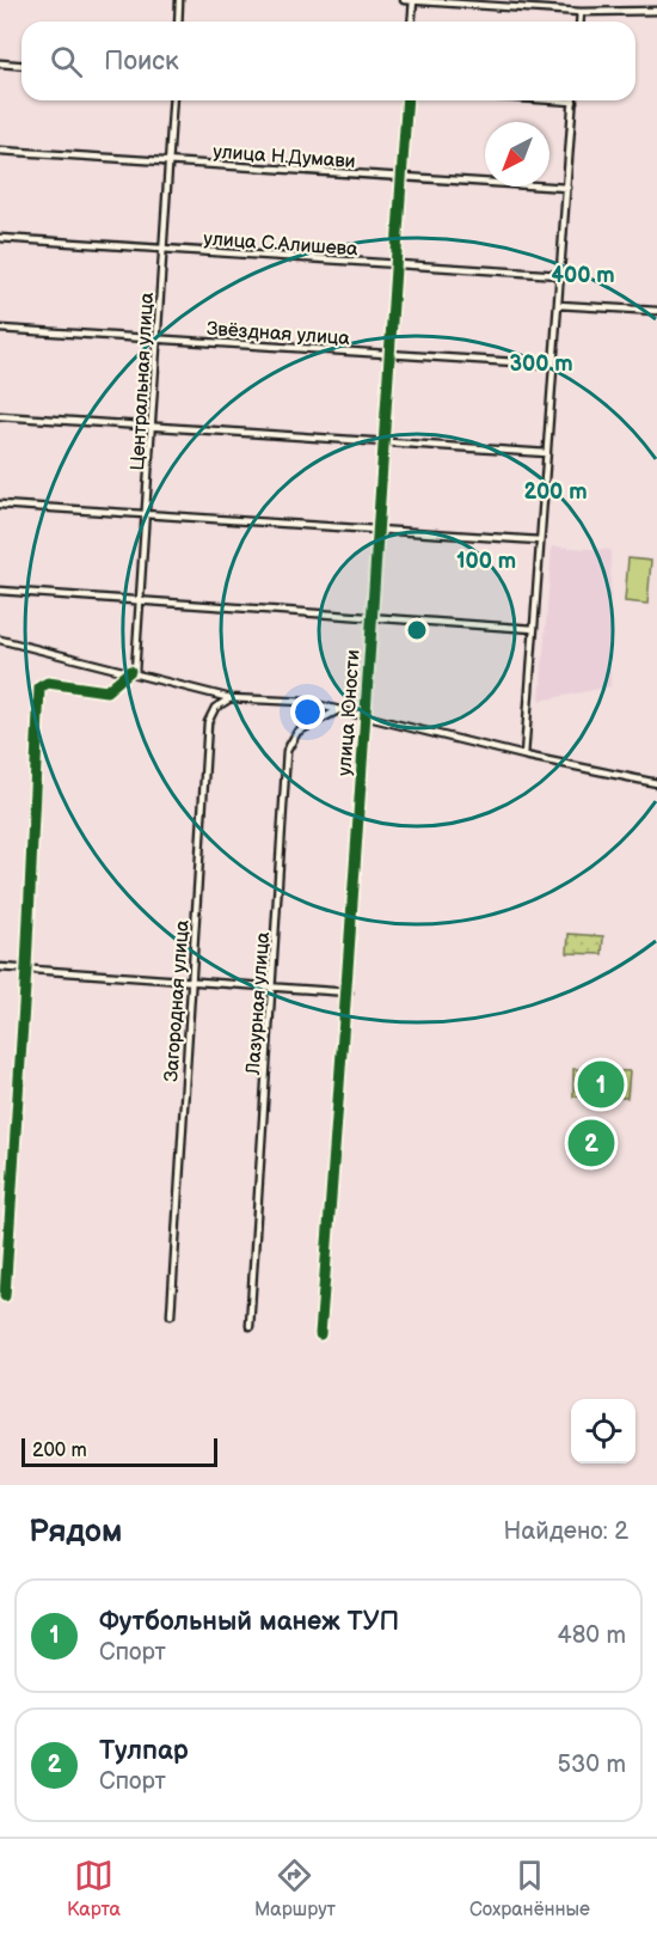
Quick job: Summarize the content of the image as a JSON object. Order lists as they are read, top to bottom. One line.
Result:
{"streets":{"street":["улица Н.Думави","улица С.Алишева","Звёздная улица","Центральная улица","улица Юности","Загородная улица","Лазурная улица"]},"crossings":[["улица Н.Думави","Центральная улица"],["улица Н.Думави","улица Юности"],["улица С.Алишева","Центральная улица"],["улица С.Алишева","улица Юности"],["Звёздная улица","Центральная улица"],["Звёздная улица","улица Юности"]],"scale_bar":"200 m","north":"bottom left","page":{"search":"Поиск","pins":["1","2"],"scale":"200 m","heading":["Рядом","Найдено: 2"],"list":[{"mark":"1","name":"Футбольный манеж ТУП","note":"Спорт","value":"480 m"},{"mark":"2","name":"Тулпар","note":"Спорт","value":"530 m"}],"nav":["Карта","Маршрут","Сохранённые"]},"rings":["400 m","300 m","200 m","100 m"]}
